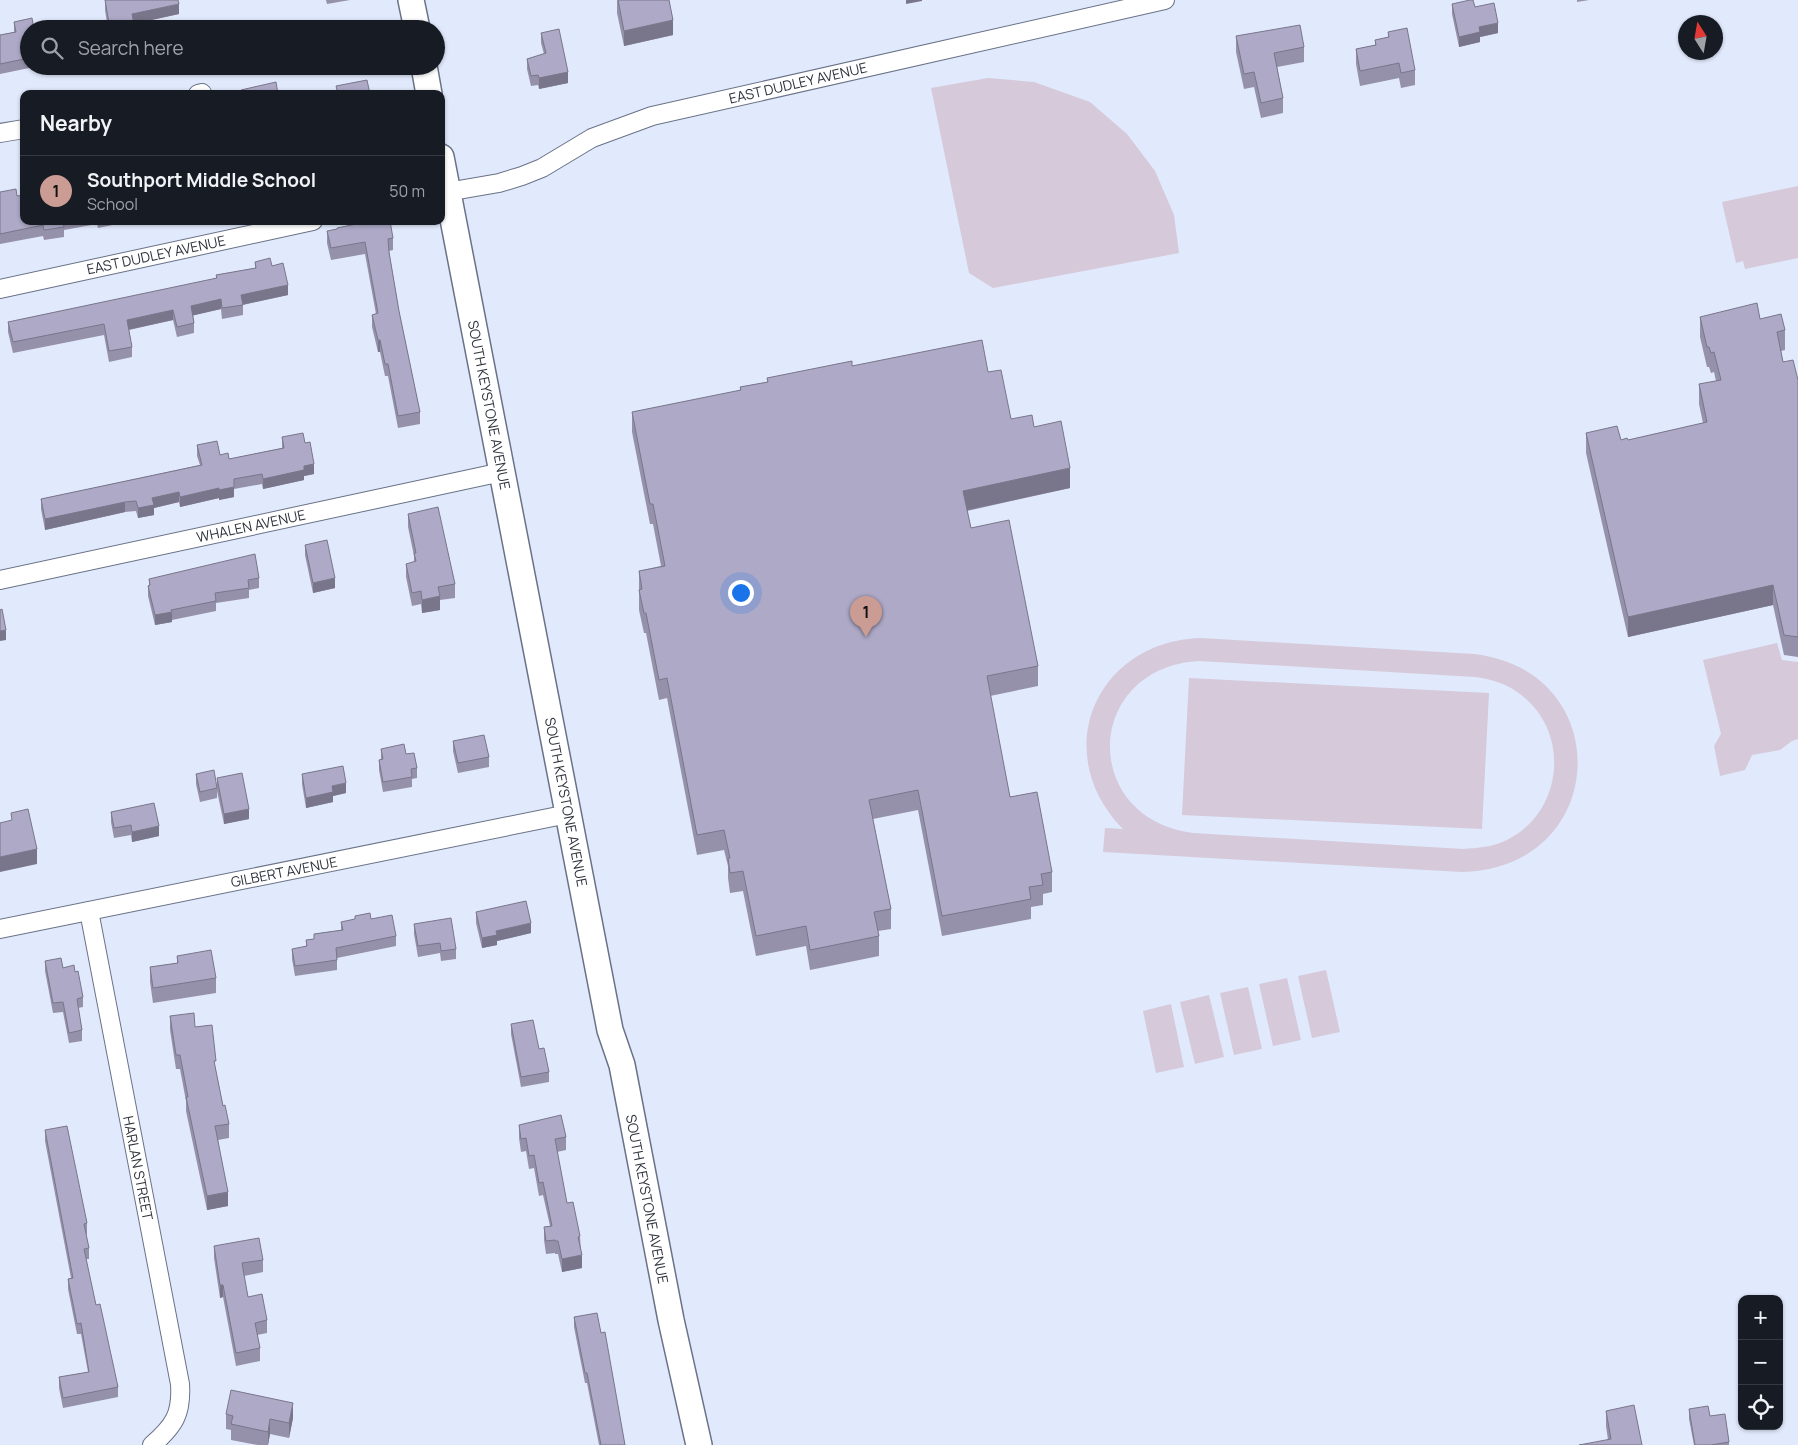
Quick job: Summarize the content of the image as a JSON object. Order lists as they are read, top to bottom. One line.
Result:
{"streets":{"main road":["SOUTH KEYSTONE AVENUE"],"street":["EAST DUDLEY AVENUE","WHALEN AVENUE","GILBERT AVENUE","HARLAN STREET"]},"crossings":[["EAST DUDLEY AVENUE","SOUTH KEYSTONE AVENUE"],["SOUTH KEYSTONE AVENUE","WHALEN AVENUE"],["SOUTH KEYSTONE AVENUE","GILBERT AVENUE"],["GILBERT AVENUE","HARLAN STREET"]],"north":"top","page":{"search":"Search here","heading":"Nearby","list":[{"mark":"1","name":"Southport Middle School","note":"School","value":"50 m"}],"pins":"1","map_buttons":["+","−"]}}
